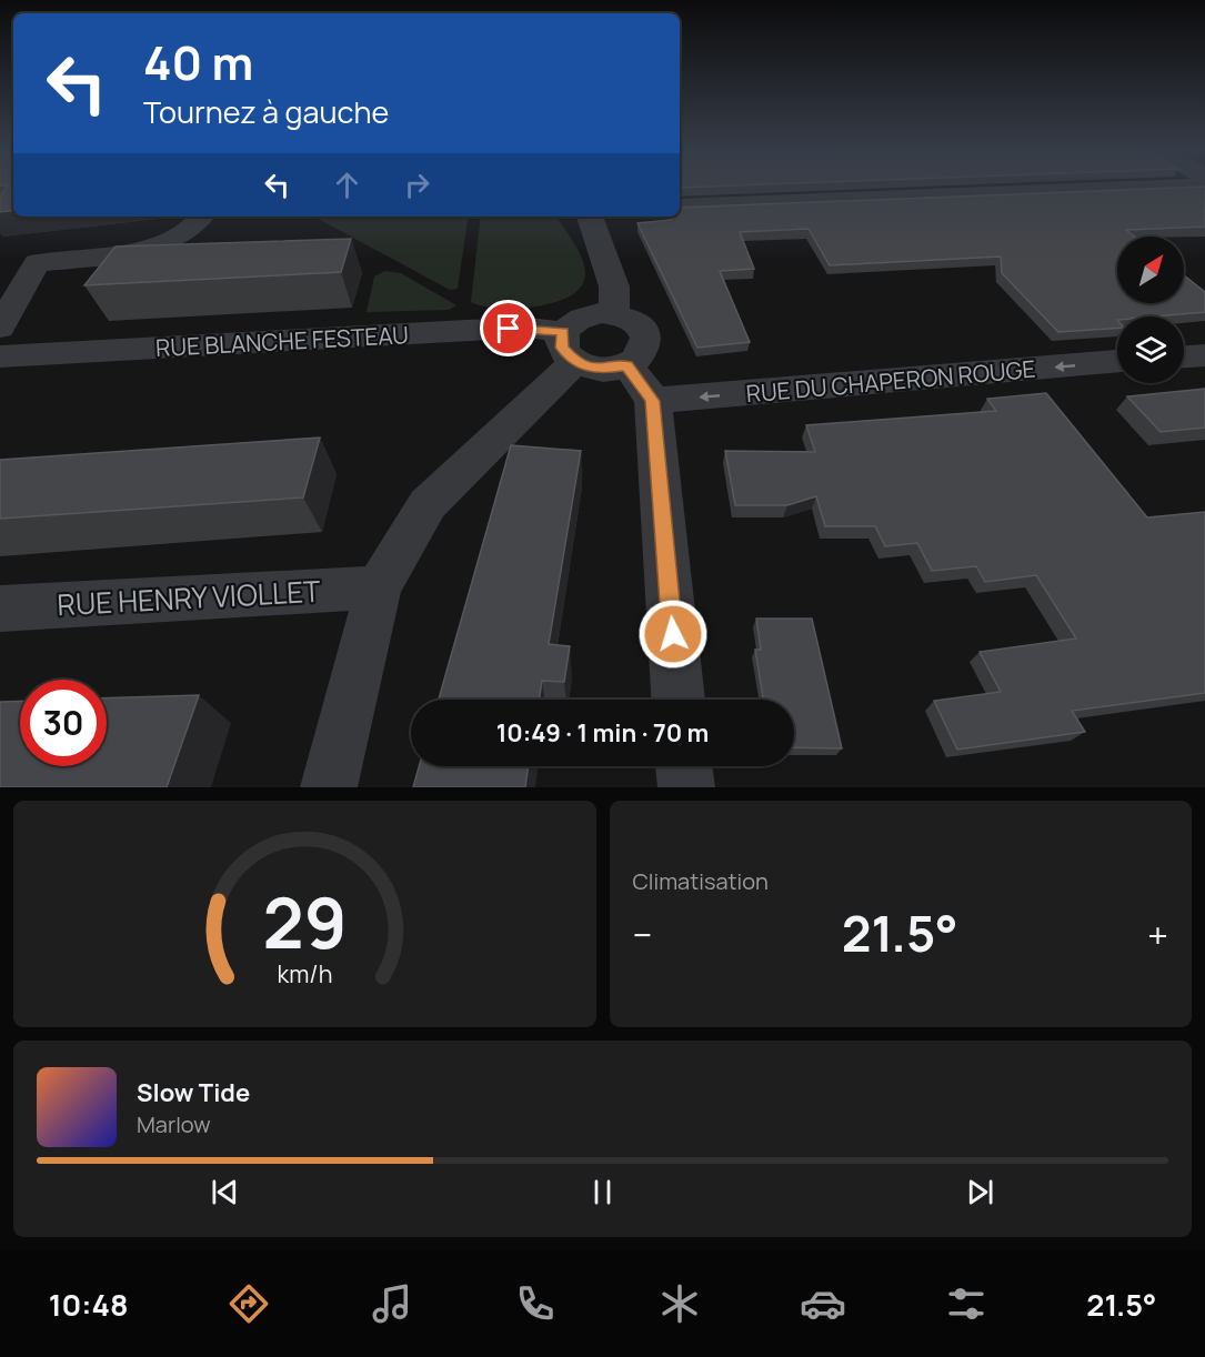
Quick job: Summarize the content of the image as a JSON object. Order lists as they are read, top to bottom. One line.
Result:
{"streets":{"street":["RUE BLANCHE FESTEAU","RUE DU CHAPERON ROUGE","RUE HENRY VIOLLET"]},"north":"top right","page":{"turn":["40 m","Tournez à gauche"],"limit":"30","trip":"10:49 · 1 min · 70 m","tile":"Climatisation","heat":["−","21.5°","+"],"song":["Slow Tide","Marlow"],"tabs":["10:48","21.5°"],"gauge":["29","km/h"]}}
